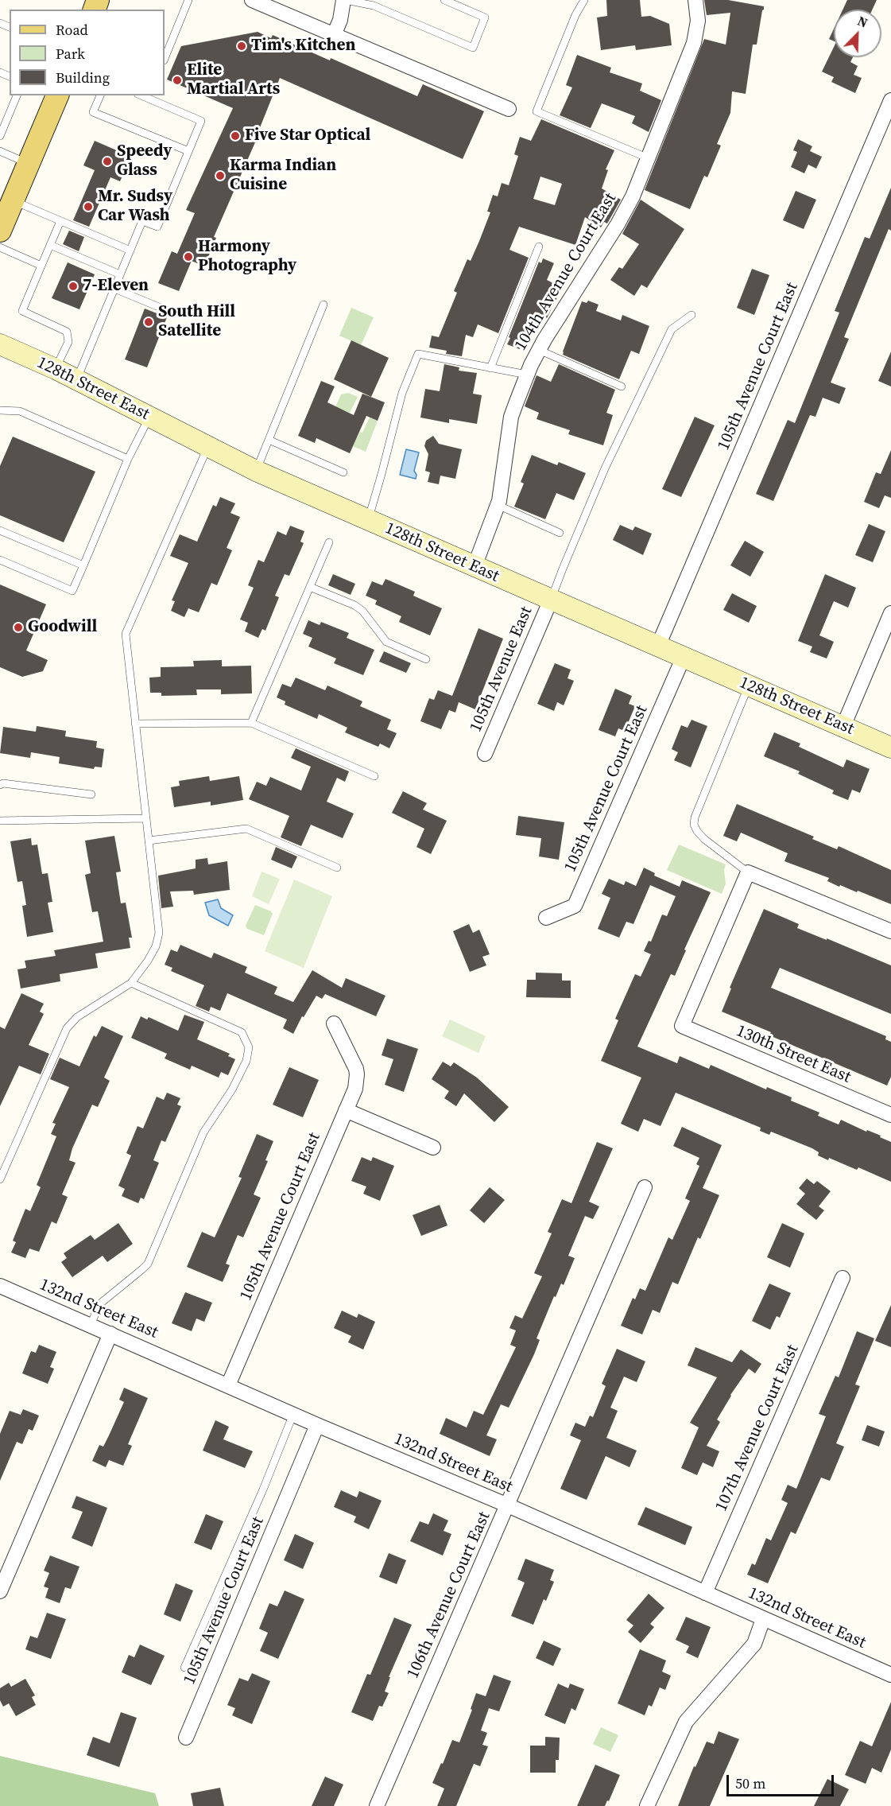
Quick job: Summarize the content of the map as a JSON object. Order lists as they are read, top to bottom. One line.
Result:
{"streets":{"street":["104th Avenue Court East","105th Avenue Court East","128th Street East","105th Avenue East","130th Street East","132nd Street East","107th Avenue Court East","106th Avenue Court East"]},"crossings":[["104th Avenue Court East","128th Street East"],["105th Avenue Court East","128th Street East"],["105th Avenue Court East","132nd Street East"],["128th Street East","105th Avenue East"],["132nd Street East","107th Avenue Court East"],["132nd Street East","106th Avenue Court East"]],"places":["Tim's Kitchen","Elite Martial Arts","Five Star Optical","Speedy Glass","Karma Indian Cuisine","Mr. Sudsy Car Wash","Harmony Photography","7-Eleven","South Hill Satellite","Goodwill"],"legend":["Road","Park","Building"],"scale_bar":"50 m","north":"top right"}
